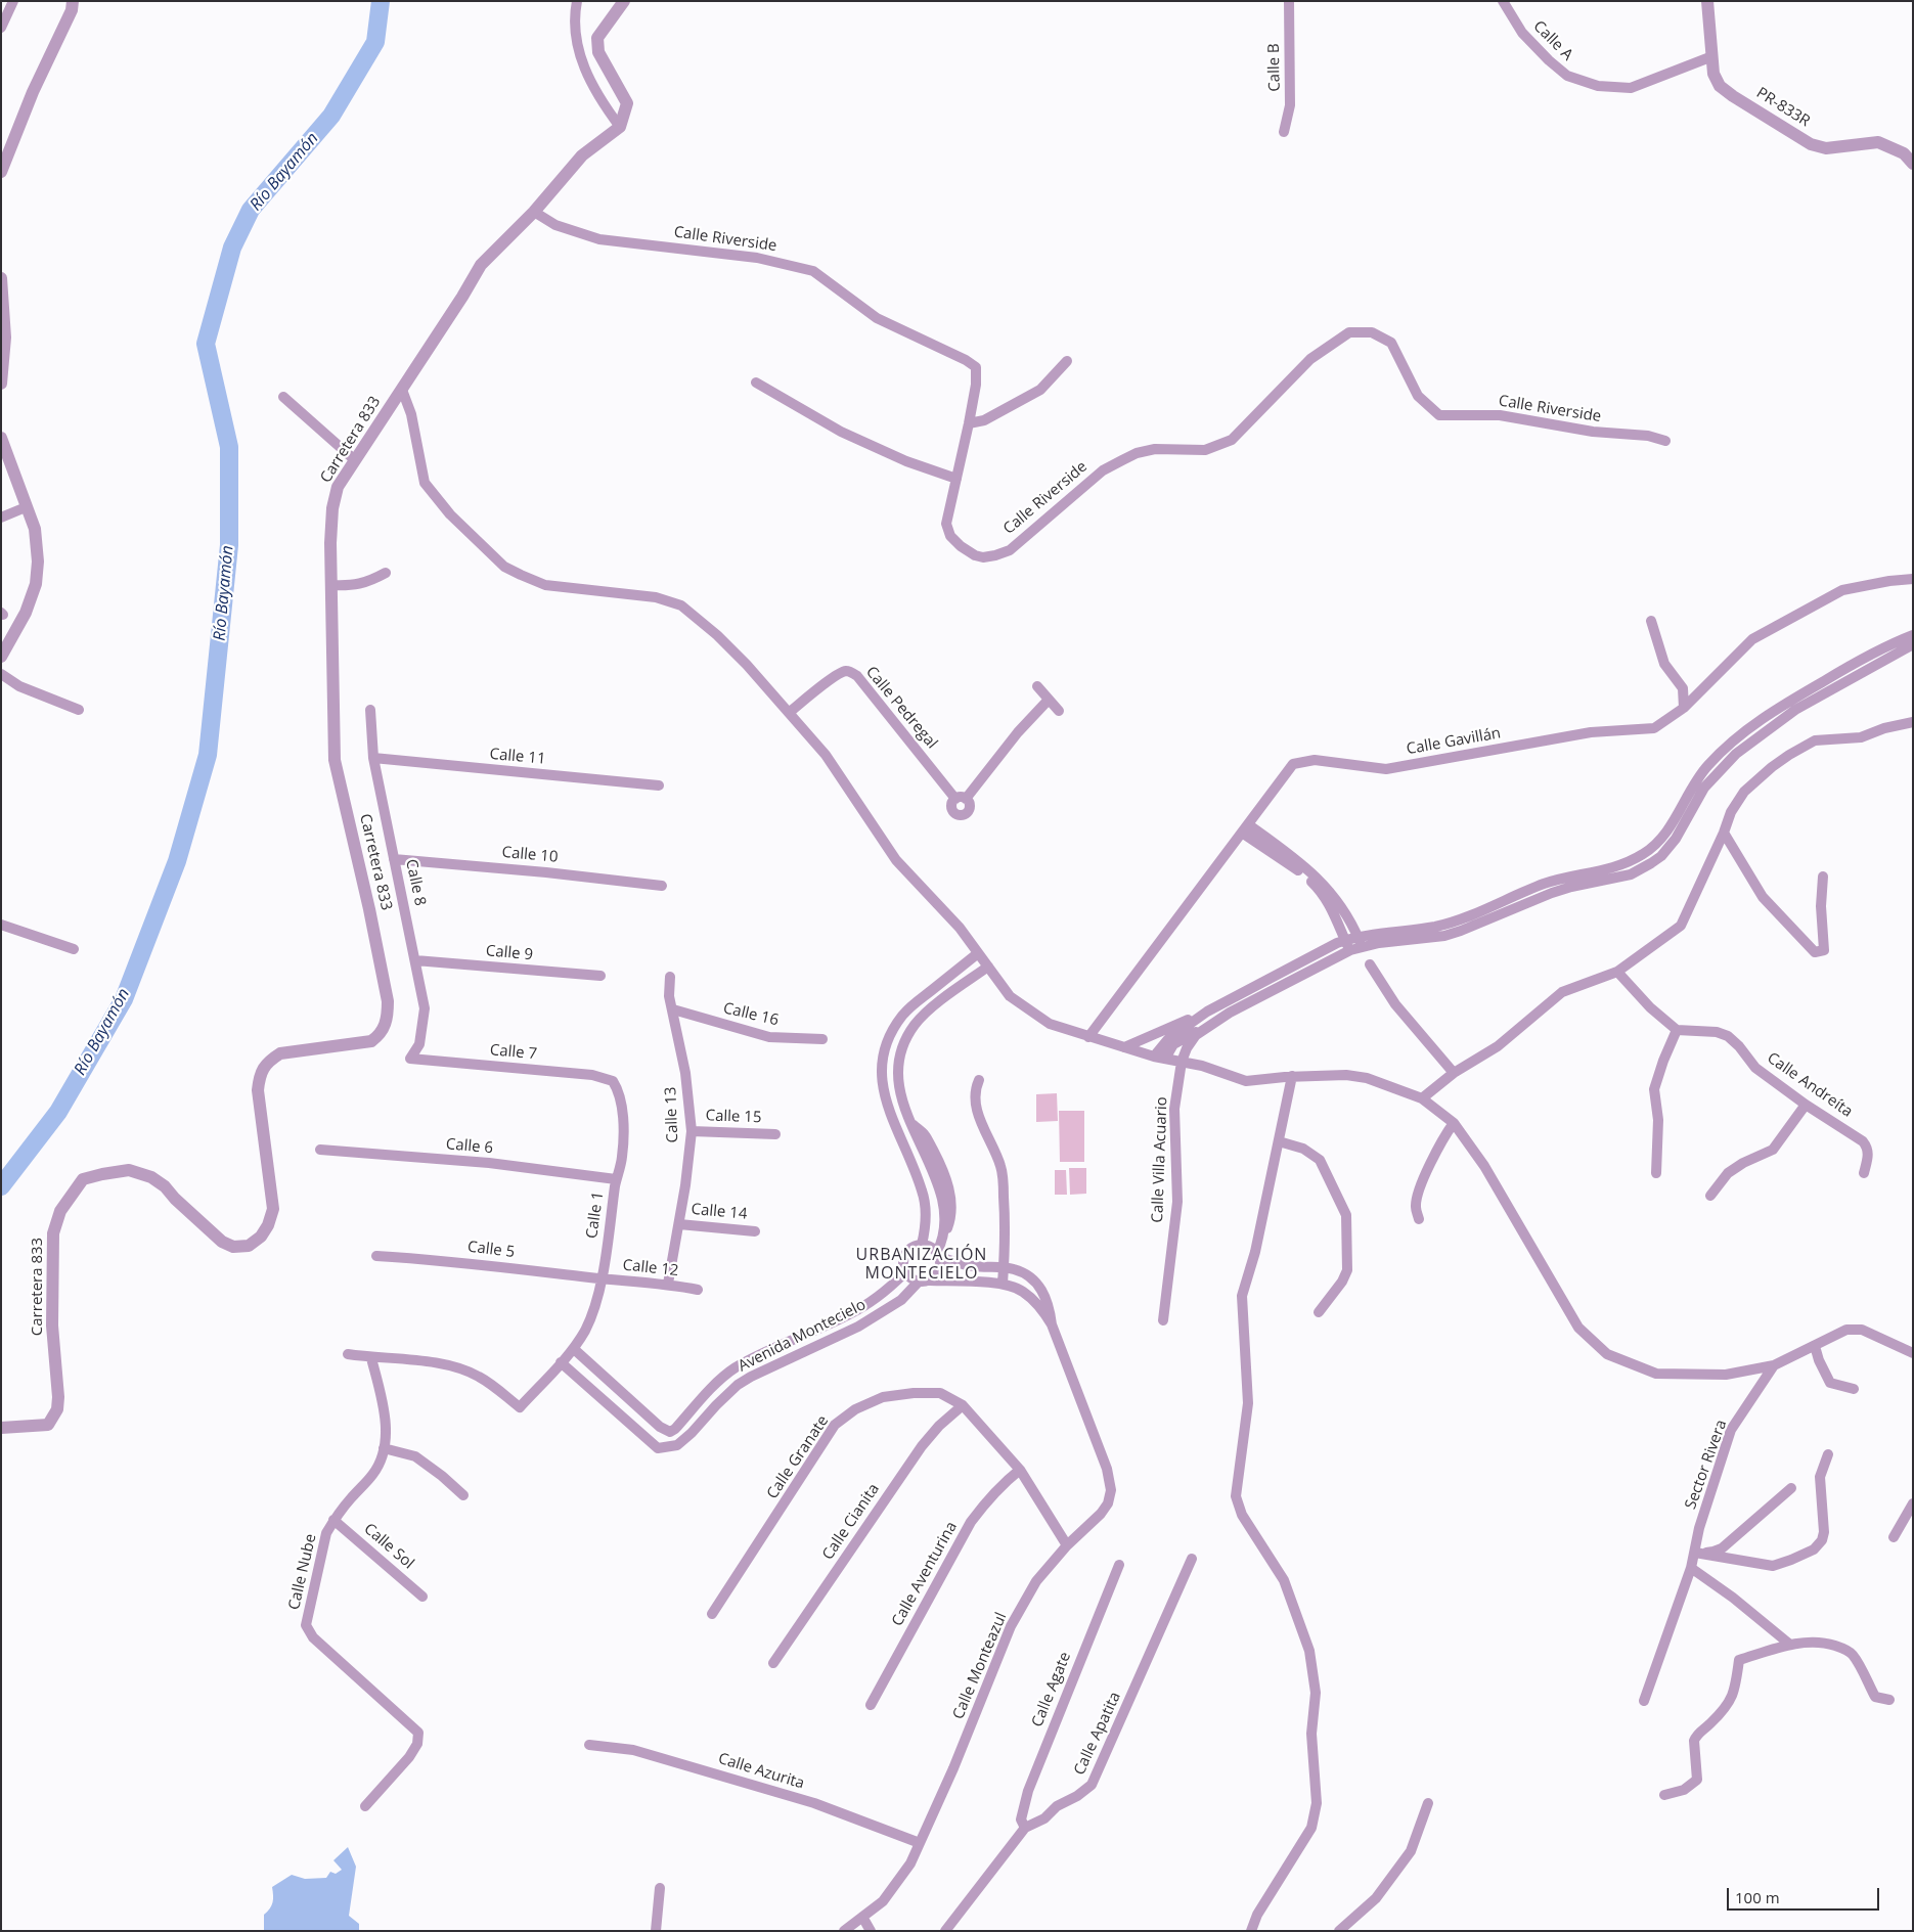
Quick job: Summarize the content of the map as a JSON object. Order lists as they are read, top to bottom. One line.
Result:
{"streets":{"street":["Calle A","Calle B","PR-833R","Calle Riverside","Carretera 833","Calle Pedregal","Calle Gavillán","Calle 11","Calle 10","Calle 8","Calle 9","Calle 16","Calle 7","Calle Andreíta","Calle 13","Calle 15","Calle 6","Calle Villa Acuario","Calle 14","Calle 1","Calle 5","Calle 12","Avenida Montecielo","Calle Granate","Sector Rivera","Calle Cianita","Calle Sol","Calle Nube","Calle Aventurina","Calle Monteazul","Calle Agate","Calle Apatita","Calle Azurita"]},"crossings":[["Calle A","PR-833R"],["Calle Riverside","Carretera 833"],["Calle 11","Calle 8"],["Calle 10","Calle 8"],["Calle 8","Calle 9"],["Calle 8","Calle 7"],["Calle 16","Calle 13"],["Calle 7","Calle 1"],["Calle 13","Calle 15"],["Calle 13","Calle 14"],["Calle 13","Calle 12"],["Calle 6","Calle 1"],["Calle 1","Calle 5"],["Calle 1","Calle 12"],["Calle 1","Avenida Montecielo"],["Calle 1","Calle Nube"],["Calle 5","Calle 12"],["Avenida Montecielo","Calle Monteazul"],["Calle Granate","Calle Cianita"],["Calle Granate","Calle Aventurina"],["Calle Granate","Calle Monteazul"],["Calle Sol","Calle Nube"],["Calle Monteazul","Calle Azurita"],["Calle Agate","Calle Apatita"]],"districts":["URBANIZACIÓN MONTECIELO"],"water":["Río Bayamón"],"scale_bar":"100 m"}
